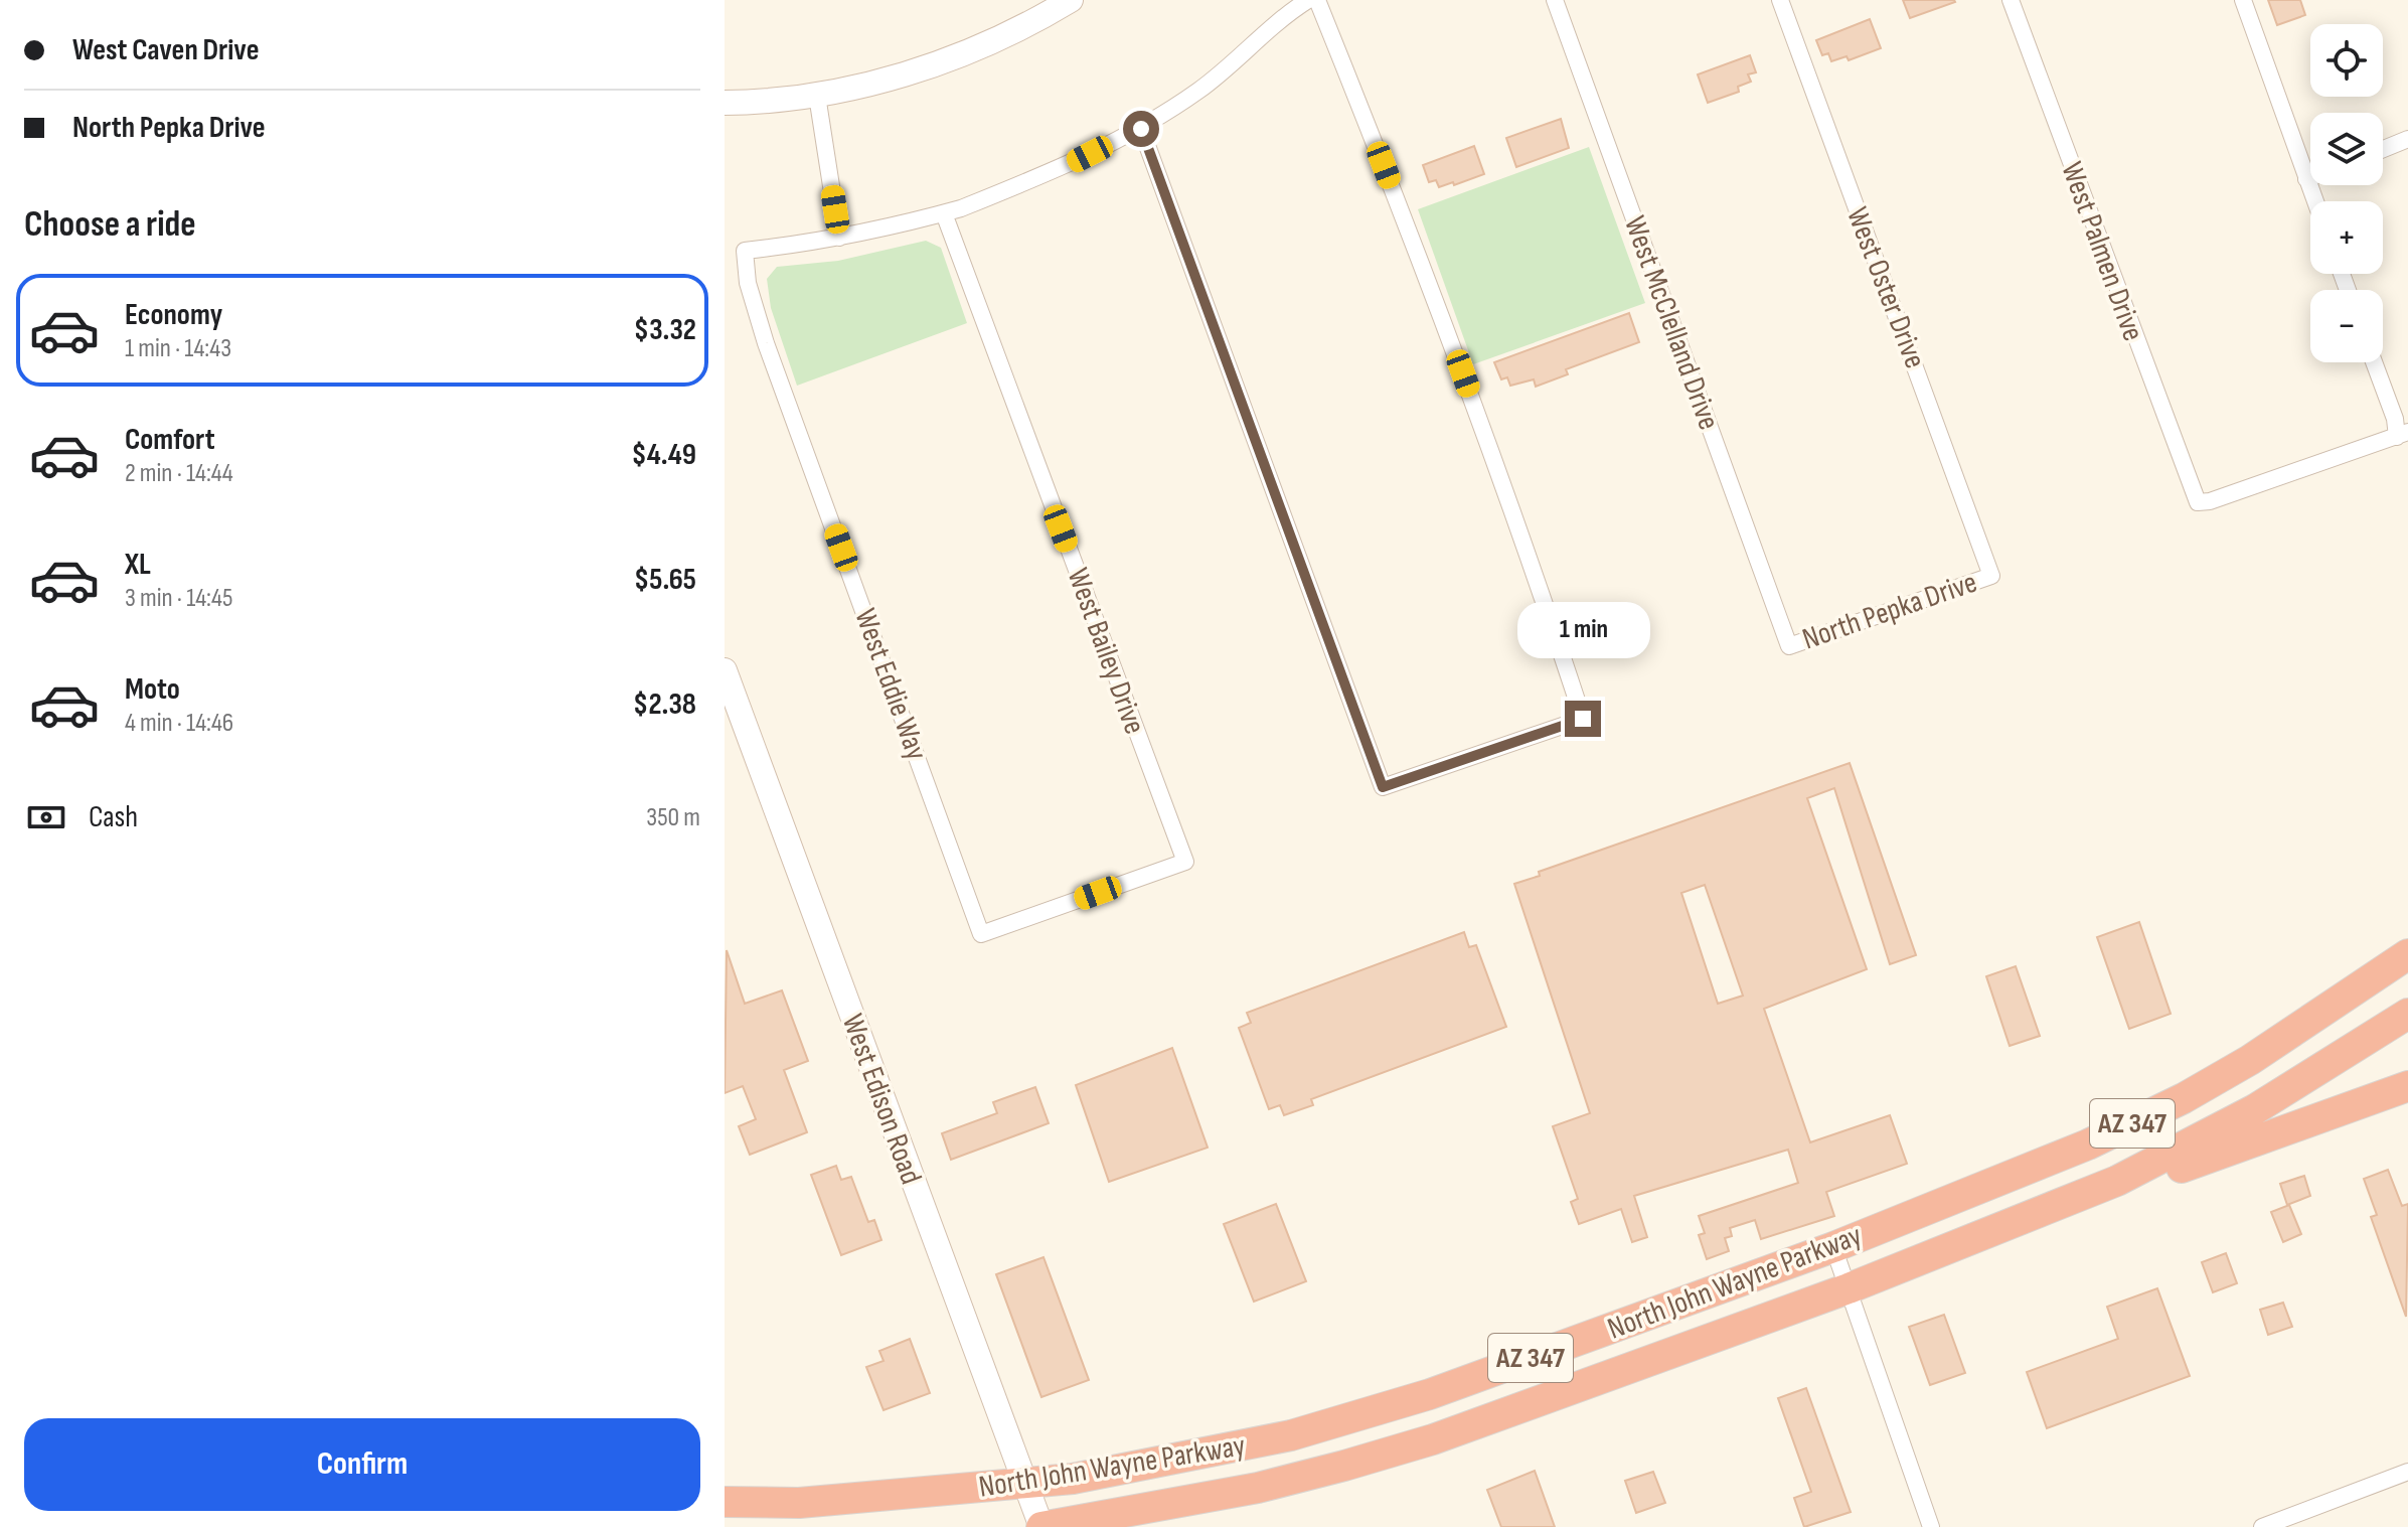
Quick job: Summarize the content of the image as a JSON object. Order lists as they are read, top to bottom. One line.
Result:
{"streets":{"highway":["AZ 347","North John Wayne Parkway"],"street":["West Palmen Drive","West Oster Drive","West McClelland Drive","North Pepka Drive","West Bailey Drive","West Eddie Way","West Edison Road"]},"crossings":[["West Oster Drive","North Pepka Drive"],["West McClelland Drive","North Pepka Drive"],["West Bailey Drive","West Eddie Way"],["West Edison Road","North John Wayne Parkway"]],"page":{"banner":["West Caven Drive","North Pepka Drive"],"map_buttons":["+","−"],"heading":"Choose a ride","list":[{"name":"Economy","note":"1 min · 14:43","value":"$3.32"},{"name":"Comfort","note":"2 min · 14:44","value":"$4.49"},{"name":"XL","note":"3 min · 14:45","value":"$5.65"},{"name":"Moto","note":"4 min · 14:46","value":"$2.38"}],"bubble":"1 min","pay":["Cash","350 m"],"buttons":"Confirm"}}
